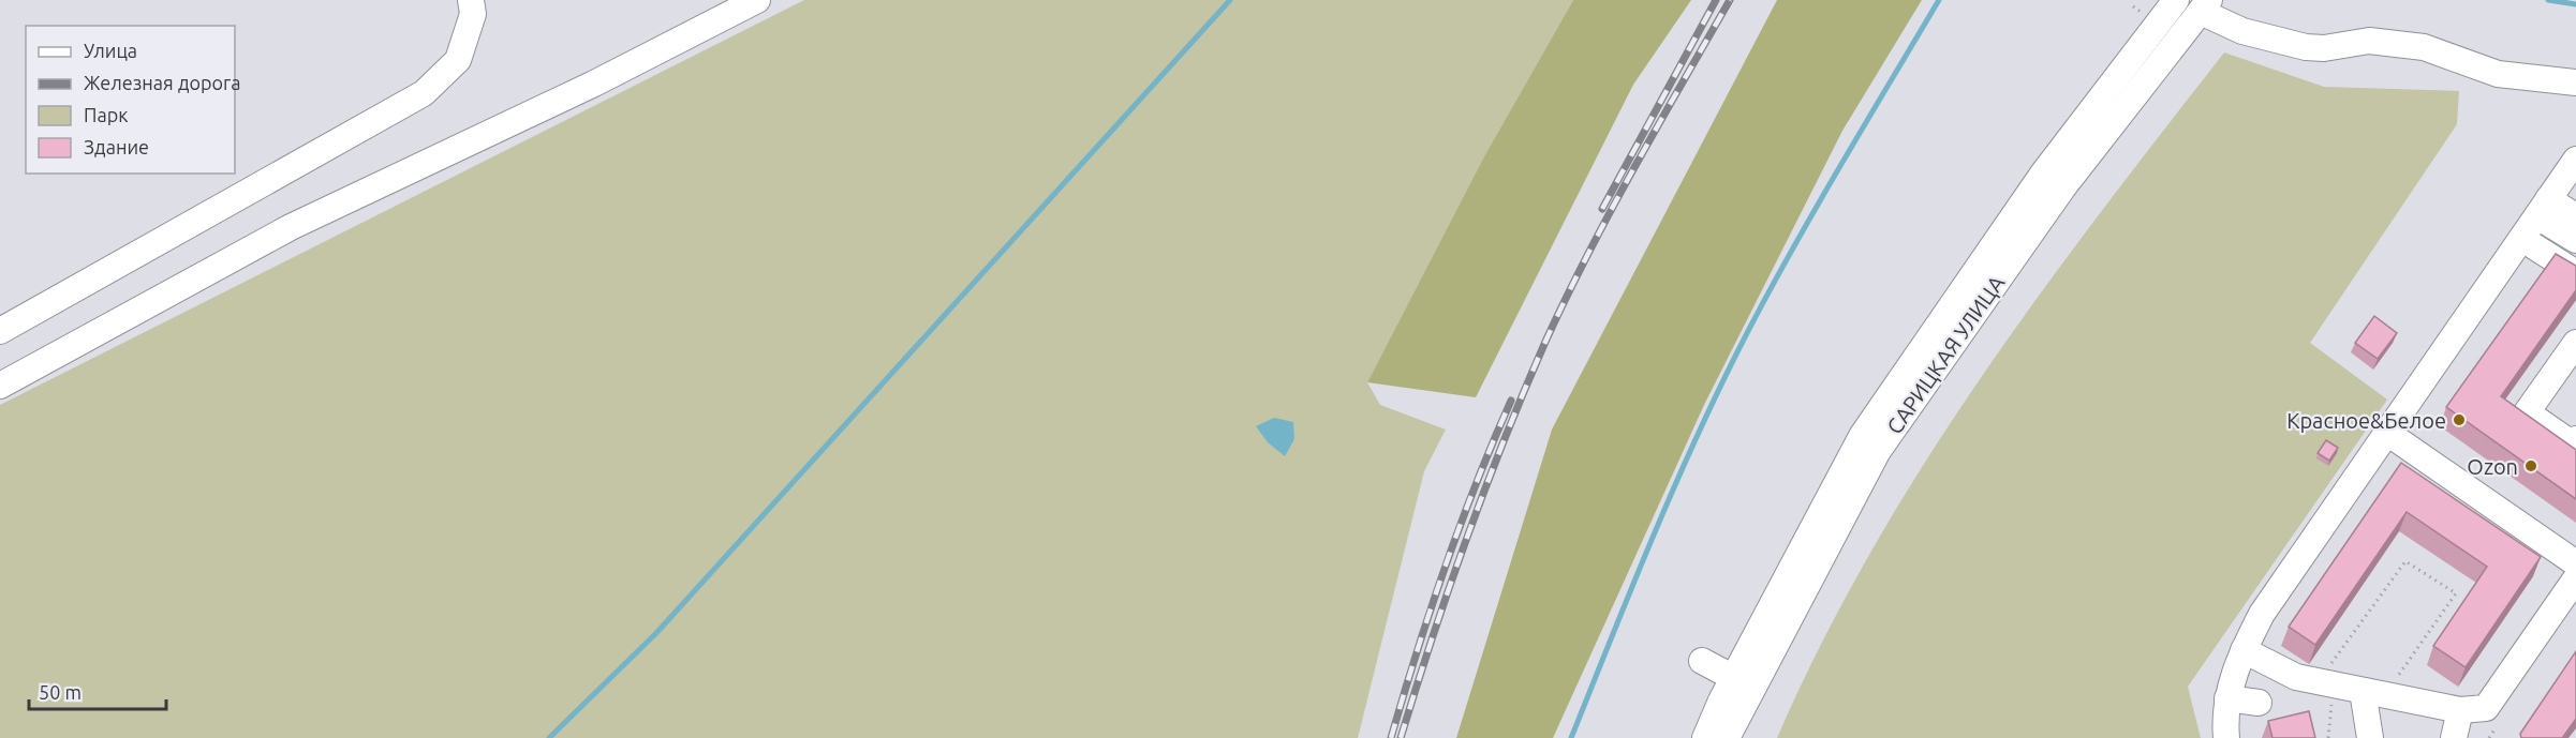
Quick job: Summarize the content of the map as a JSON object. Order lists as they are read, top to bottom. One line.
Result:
{"streets":{"street":["САРИЦКАЯ УЛИЦА"]},"places":["Красное&Белое","Ozon"],"legend":["Улица","Железная дорога","Парк","Здание"],"scale_bar":"50 m"}
